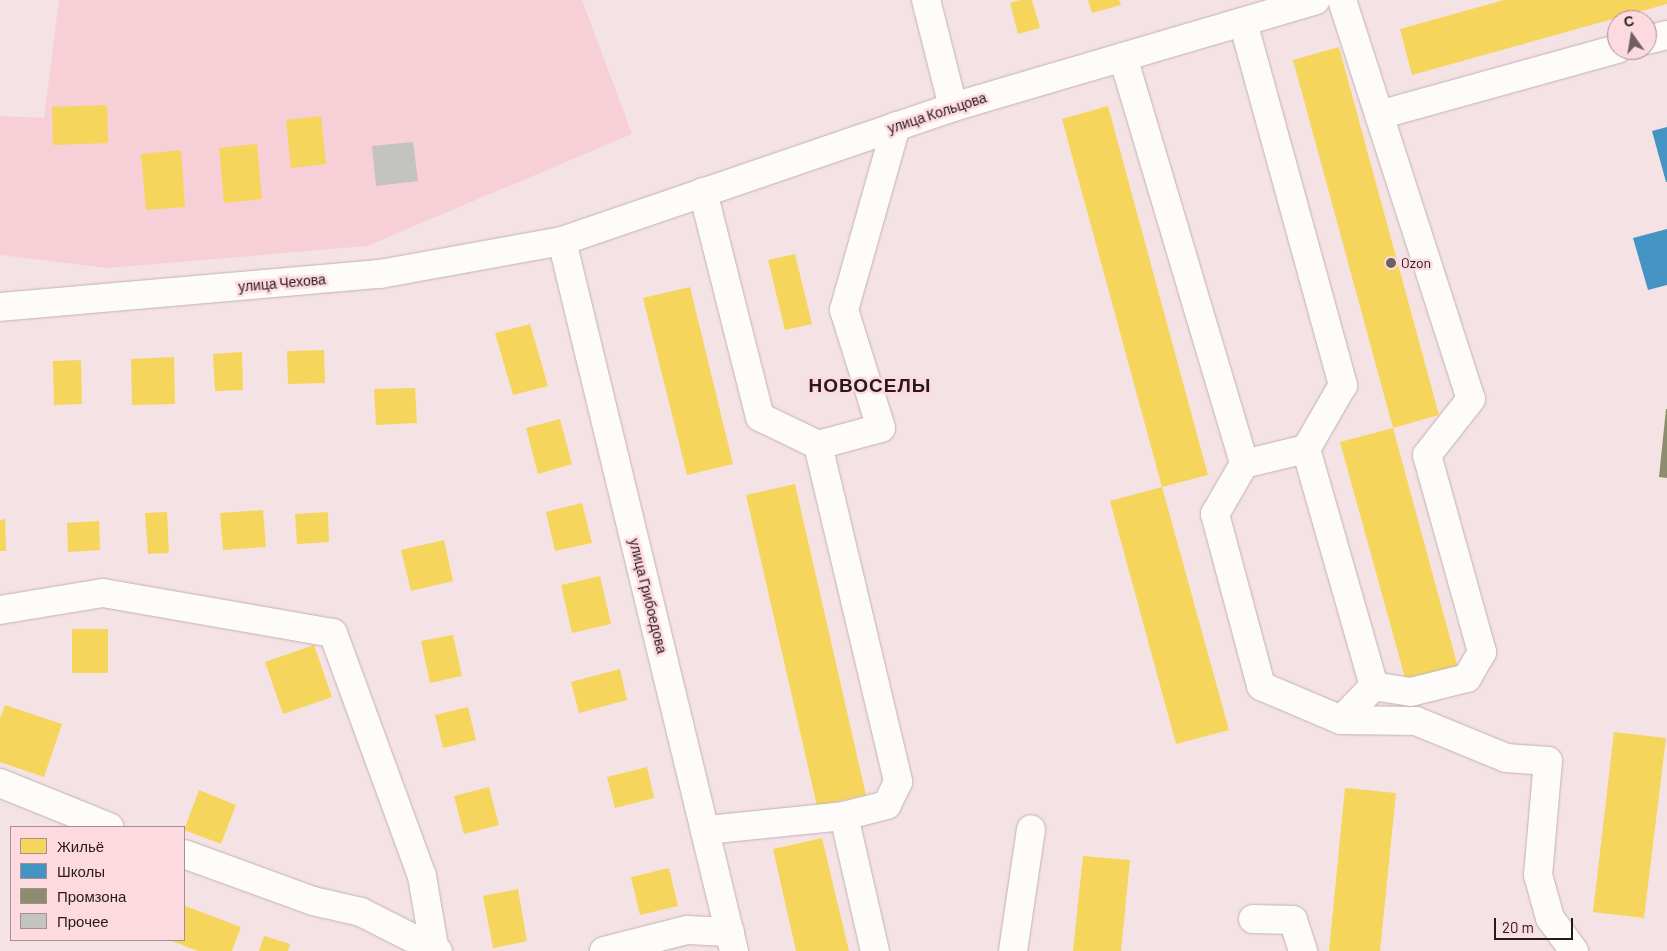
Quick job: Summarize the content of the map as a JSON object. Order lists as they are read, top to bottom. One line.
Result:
{"streets":{"street":["улица Кольцова","улица Чехова","улица Грибоедова"]},"crossings":[["улица Кольцова","улица Чехова"],["улица Кольцова","улица Грибоедова"],["улица Чехова","улица Грибоедова"]],"districts":["НОВОСЕЛЫ"],"places":["Ozon"],"legend":["Жильё","Школы","Промзона","Прочее"],"scale_bar":"20 m","north":"top"}
